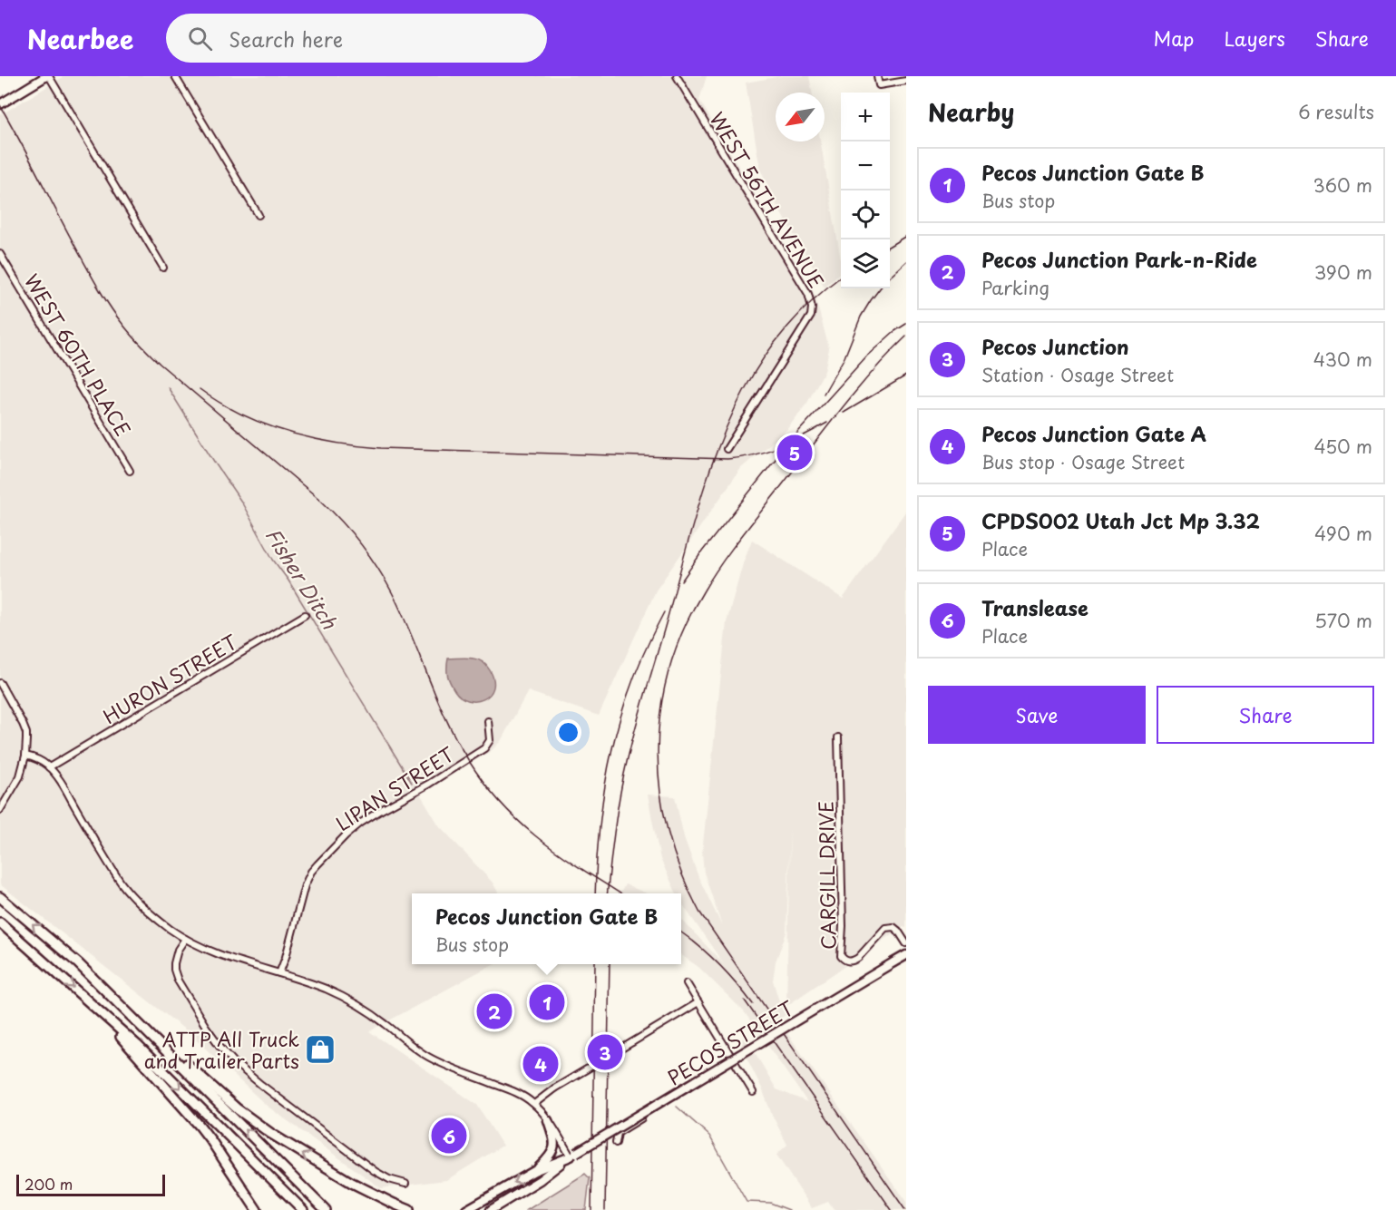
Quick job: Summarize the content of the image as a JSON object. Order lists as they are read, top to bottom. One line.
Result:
{"streets":{"main road":["PECOS STREET"],"street":["WEST 56TH AVENUE","WEST 60TH PLACE","HURON STREET","LIPAN STREET","CARGILL DRIVE"]},"water":["Fisher Ditch"],"places":{"shop":["ATTP All Truck and Trailer Parts"]},"scale_bar":"200 m","north":"bottom left","page":{"header":"Nearbee","search":"Search here","nav":["Map","Layers","Share"],"heading":["Nearby","6 results"],"map_buttons":["+","−"],"list":[{"mark":"1","name":"Pecos Junction Gate B","note":"Bus stop","value":"360 m"},{"mark":"2","name":"Pecos Junction Park-n-Ride","note":"Parking","value":"390 m"},{"mark":"3","name":"Pecos Junction","note":"Station · Osage Street","value":"430 m"},{"mark":"4","name":"Pecos Junction Gate A","note":"Bus stop · Osage Street","value":"450 m"},{"mark":"5","name":"CPDS002 Utah Jct Mp 3.32","note":"Place","value":"490 m"},{"mark":"6","name":"Translease","note":"Place","value":"570 m"}],"pins":["5","1","2","3","4","6"],"buttons":["Save","Share"],"popup":["Pecos Junction Gate B","Bus stop"],"scale":"200 m"}}
